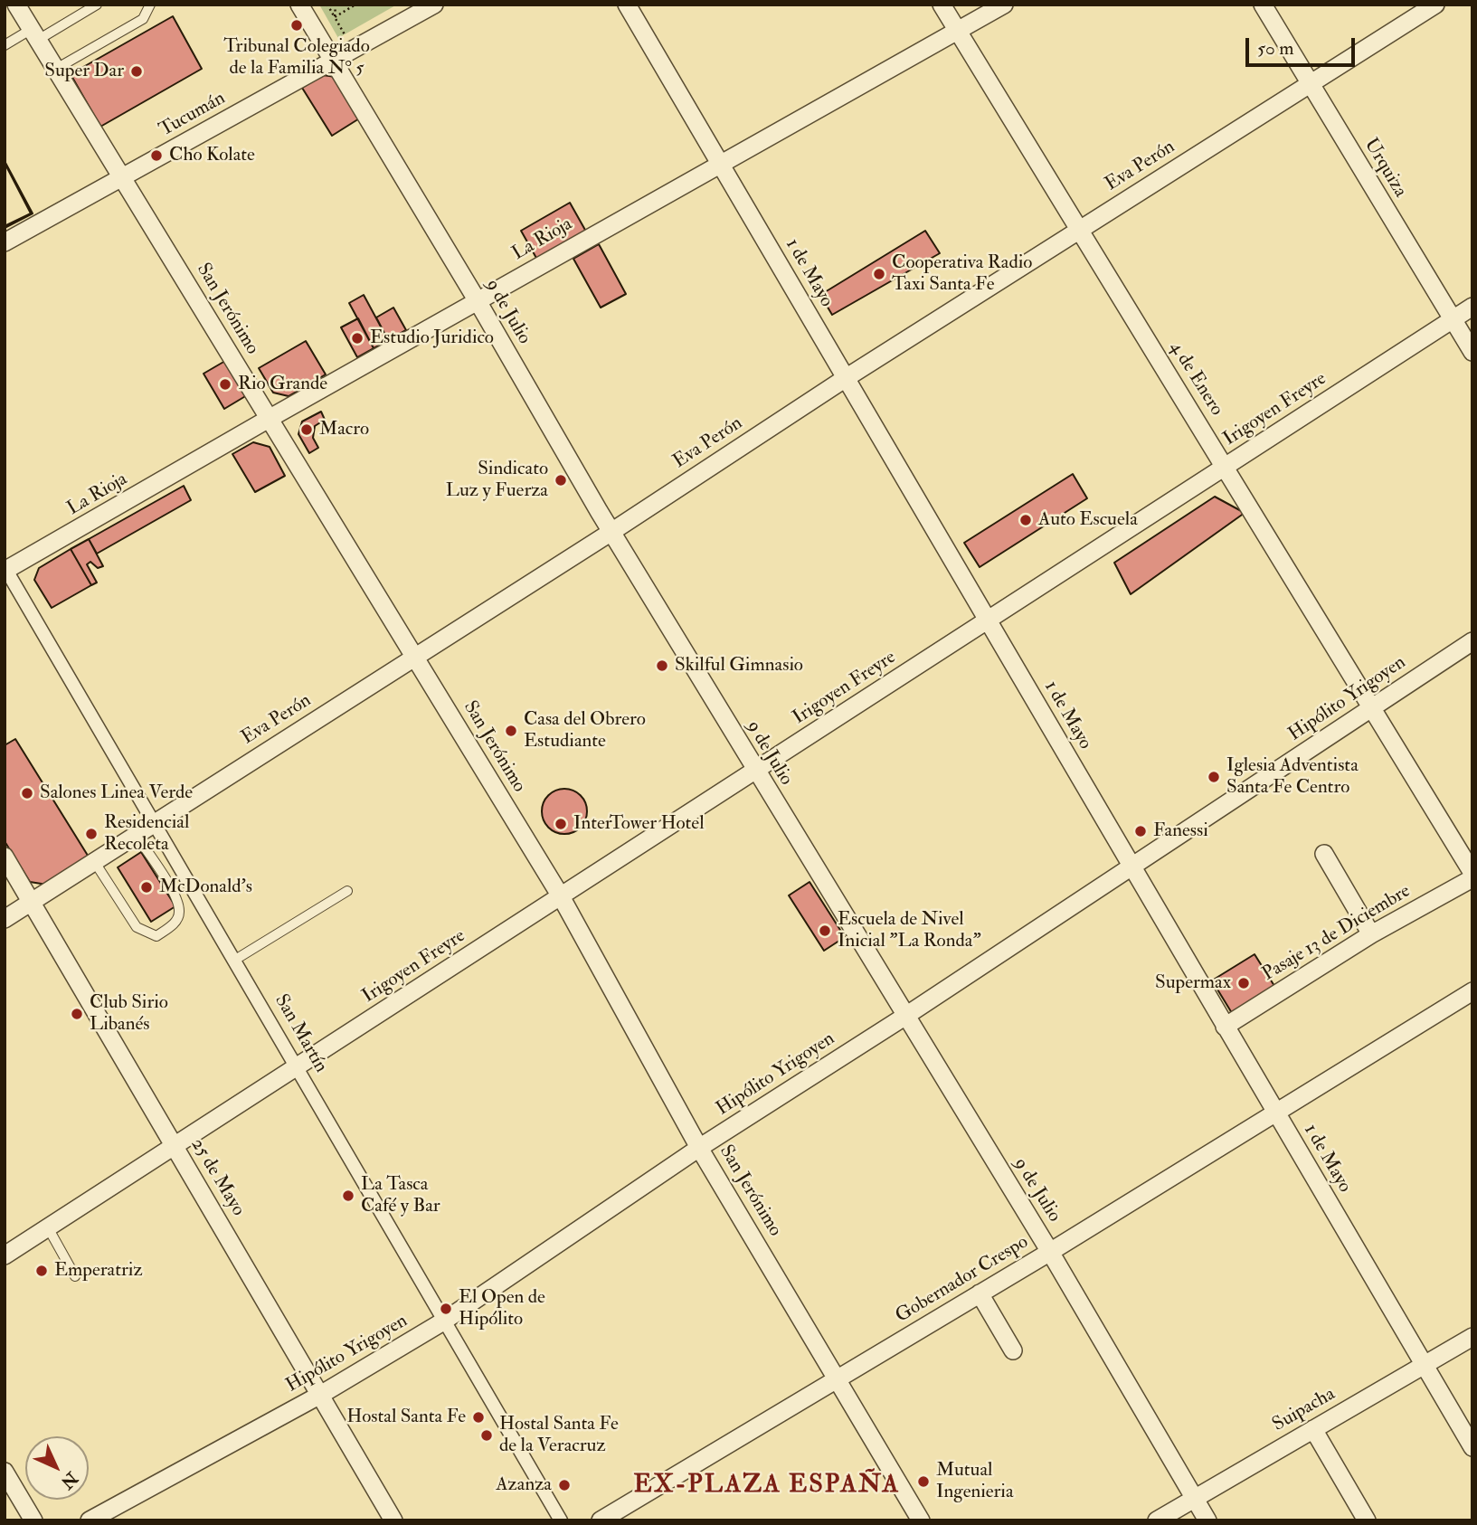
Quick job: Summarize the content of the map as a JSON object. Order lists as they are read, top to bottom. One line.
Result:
{"streets":{"street":["Tucumán","Eva Perón","Urquiza","La Rioja","1 de Mayo","San Jerónimo","9 de Julio","4 de Enero","Irigoyen Freyre","Hipólito Yrigoyen","Pasaje 13 de Diciembre","San Martín","25 de Mayo","Gobernador Crespo","Suipacha"]},"crossings":[["Tucumán","San Jerónimo"],["Tucumán","9 de Julio"],["Eva Perón","Urquiza"],["Eva Perón","1 de Mayo"],["Eva Perón","San Jerónimo"],["Eva Perón","9 de Julio"],["Eva Perón","4 de Enero"],["Eva Perón","San Martín"],["Eva Perón","25 de Mayo"],["Urquiza","Irigoyen Freyre"],["La Rioja","1 de Mayo"],["La Rioja","San Jerónimo"],["La Rioja","9 de Julio"],["La Rioja","4 de Enero"],["La Rioja","San Martín"],["1 de Mayo","Irigoyen Freyre"],["1 de Mayo","Hipólito Yrigoyen"],["1 de Mayo","Pasaje 13 de Diciembre"],["1 de Mayo","Gobernador Crespo"],["1 de Mayo","Suipacha"],["San Jerónimo","Irigoyen Freyre"],["San Jerónimo","Hipólito Yrigoyen"],["San Jerónimo","Gobernador Crespo"],["9 de Julio","Irigoyen Freyre"],["9 de Julio","Hipólito Yrigoyen"],["9 de Julio","Gobernador Crespo"],["9 de Julio","Suipacha"],["4 de Enero","Irigoyen Freyre"],["4 de Enero","Hipólito Yrigoyen"],["4 de Enero","Pasaje 13 de Diciembre"],["Irigoyen Freyre","San Martín"],["Irigoyen Freyre","25 de Mayo"],["Hipólito Yrigoyen","San Martín"],["Hipólito Yrigoyen","25 de Mayo"]],"districts":["EX-PLAZA ESPAÑA"],"places":["Tribunal Colegiado de la Familia N° 5","Super Dar","Cho Kolate","Cooperativa Radio Taxi Santa Fe","Estudio Juridico","Rio Grande","Macro","Sindicato Luz y Fuerza","Auto Escuela","Skilful Gimnasio","Casa del Obrero Estudiante","Iglesia Adventista Santa Fe Centro","Salones Linea Verde","InterTower Hotel","Fanessi","Residencial Recoleta","McDonald's","Escuela de Nivel Inicial \"La Ronda\"","Supermax","Club Sirio Libanés","La Tasca Café y Bar","Emperatriz","El Open de Hipólito","Hostal Santa Fe","Hostal Santa Fe de la Veracruz","Mutual Ingenieria","Azanza"],"scale_bar":"50 m","north":"bottom right"}
